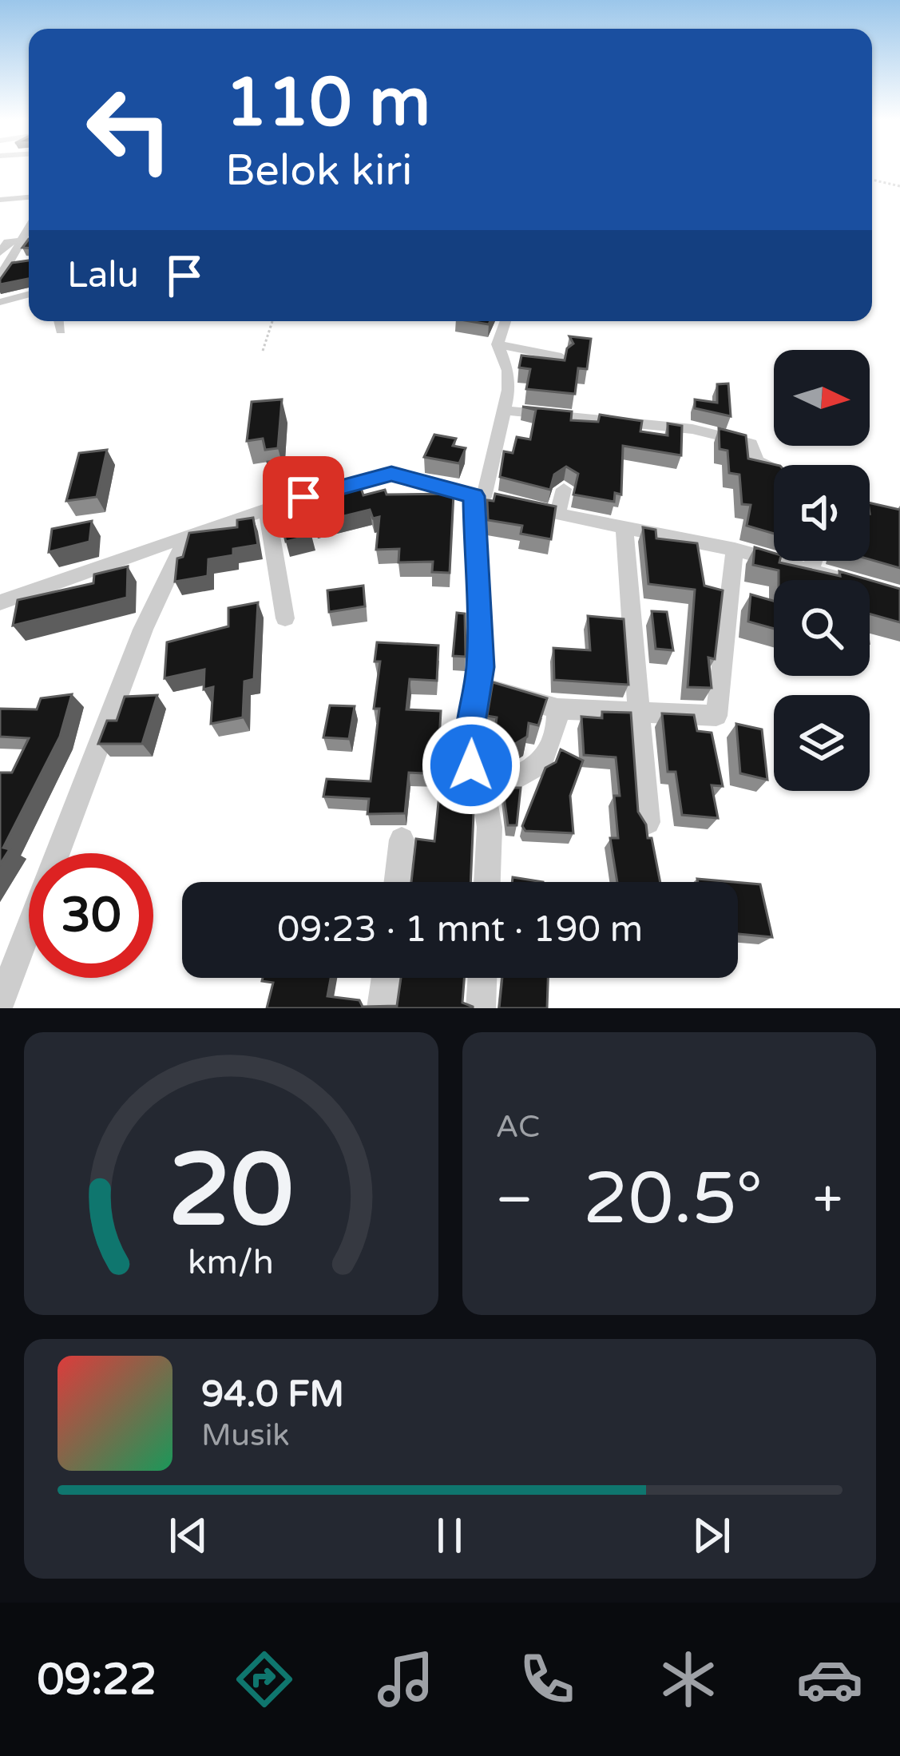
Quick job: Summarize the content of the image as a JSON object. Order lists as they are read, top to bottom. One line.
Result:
{"north":"right","page":{"turn":["110 m","Belok kiri"],"then":"Lalu","limit":"30","trip":"09:23 · 1 mnt · 190 m","tile":"AC","heat":["−","20.5°","+"],"song":["94.0 FM","Musik"],"tabs":"09:22","gauge":["20","km/h"]}}
